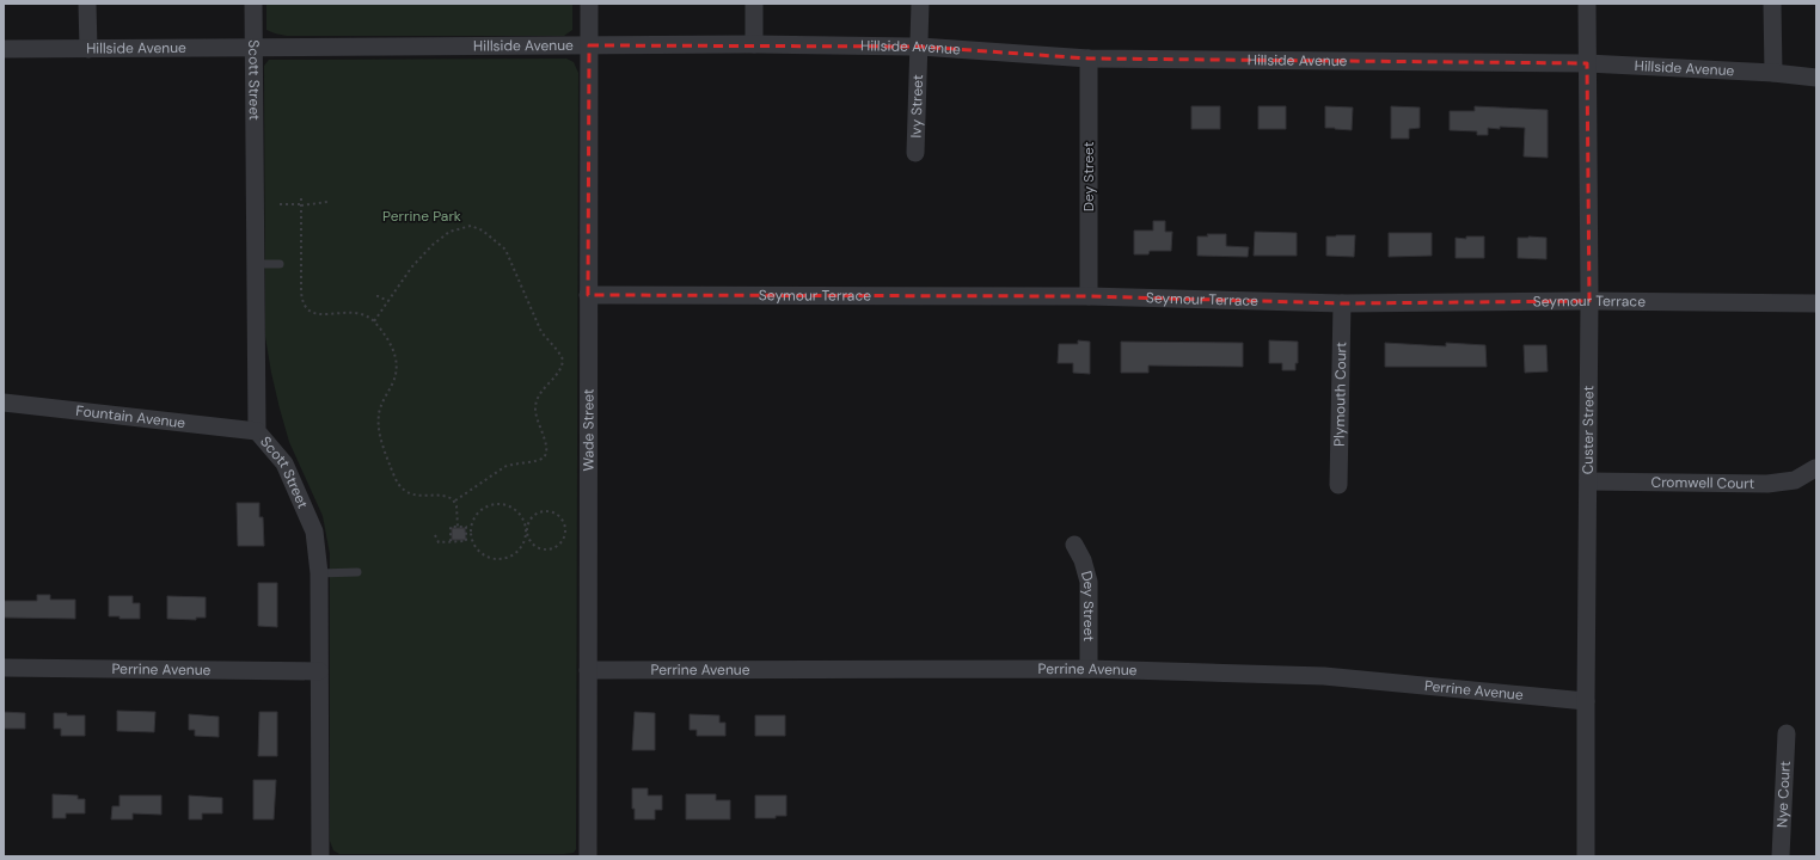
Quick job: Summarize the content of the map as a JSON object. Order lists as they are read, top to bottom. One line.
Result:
{"streets":{"street":["Hillside Avenue","Scott Street","Ivy Street","Dey Street","Seymour Terrace","Plymouth Court","Fountain Avenue","Wade Street","Custer Street","Cromwell Court","Perrine Avenue","Nye Court"]},"crossings":[["Hillside Avenue","Scott Street"],["Hillside Avenue","Ivy Street"],["Hillside Avenue","Dey Street"],["Hillside Avenue","Wade Street"],["Hillside Avenue","Custer Street"],["Scott Street","Fountain Avenue"],["Scott Street","Perrine Avenue"],["Dey Street","Seymour Terrace"],["Dey Street","Perrine Avenue"],["Seymour Terrace","Plymouth Court"],["Seymour Terrace","Wade Street"],["Seymour Terrace","Custer Street"],["Wade Street","Perrine Avenue"],["Custer Street","Cromwell Court"],["Custer Street","Perrine Avenue"]],"parks":["Perrine Park"]}
